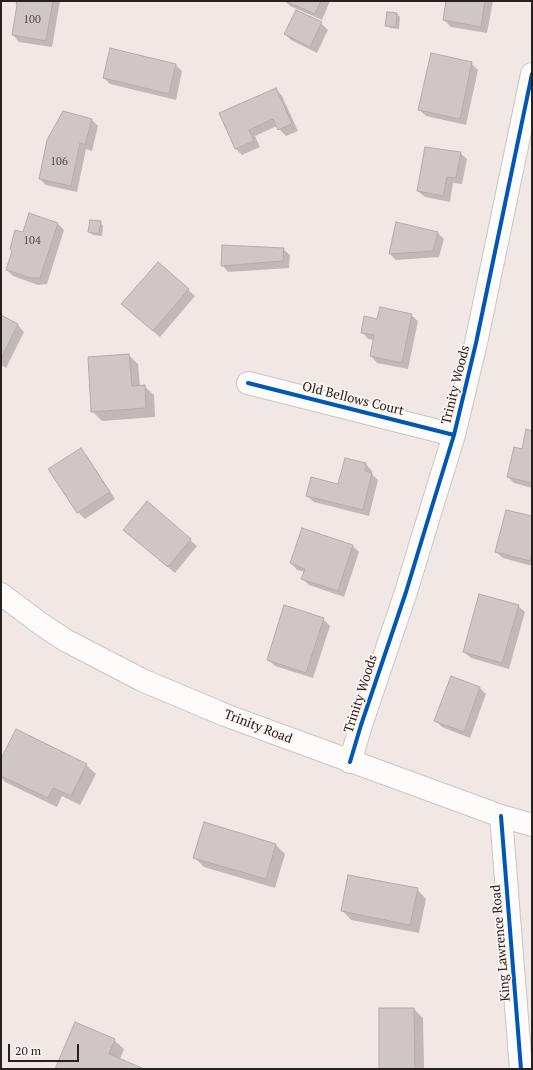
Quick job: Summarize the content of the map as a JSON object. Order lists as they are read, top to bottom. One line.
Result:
{"streets":{"street":["Trinity Woods","Old Bellows Court","Trinity Road","King Lawrence Road"]},"crossings":[["Trinity Woods","Old Bellows Court"],["Trinity Woods","Trinity Road"],["Trinity Road","King Lawrence Road"]],"house_numbers":["100","106","104"],"scale_bar":"20 m"}
